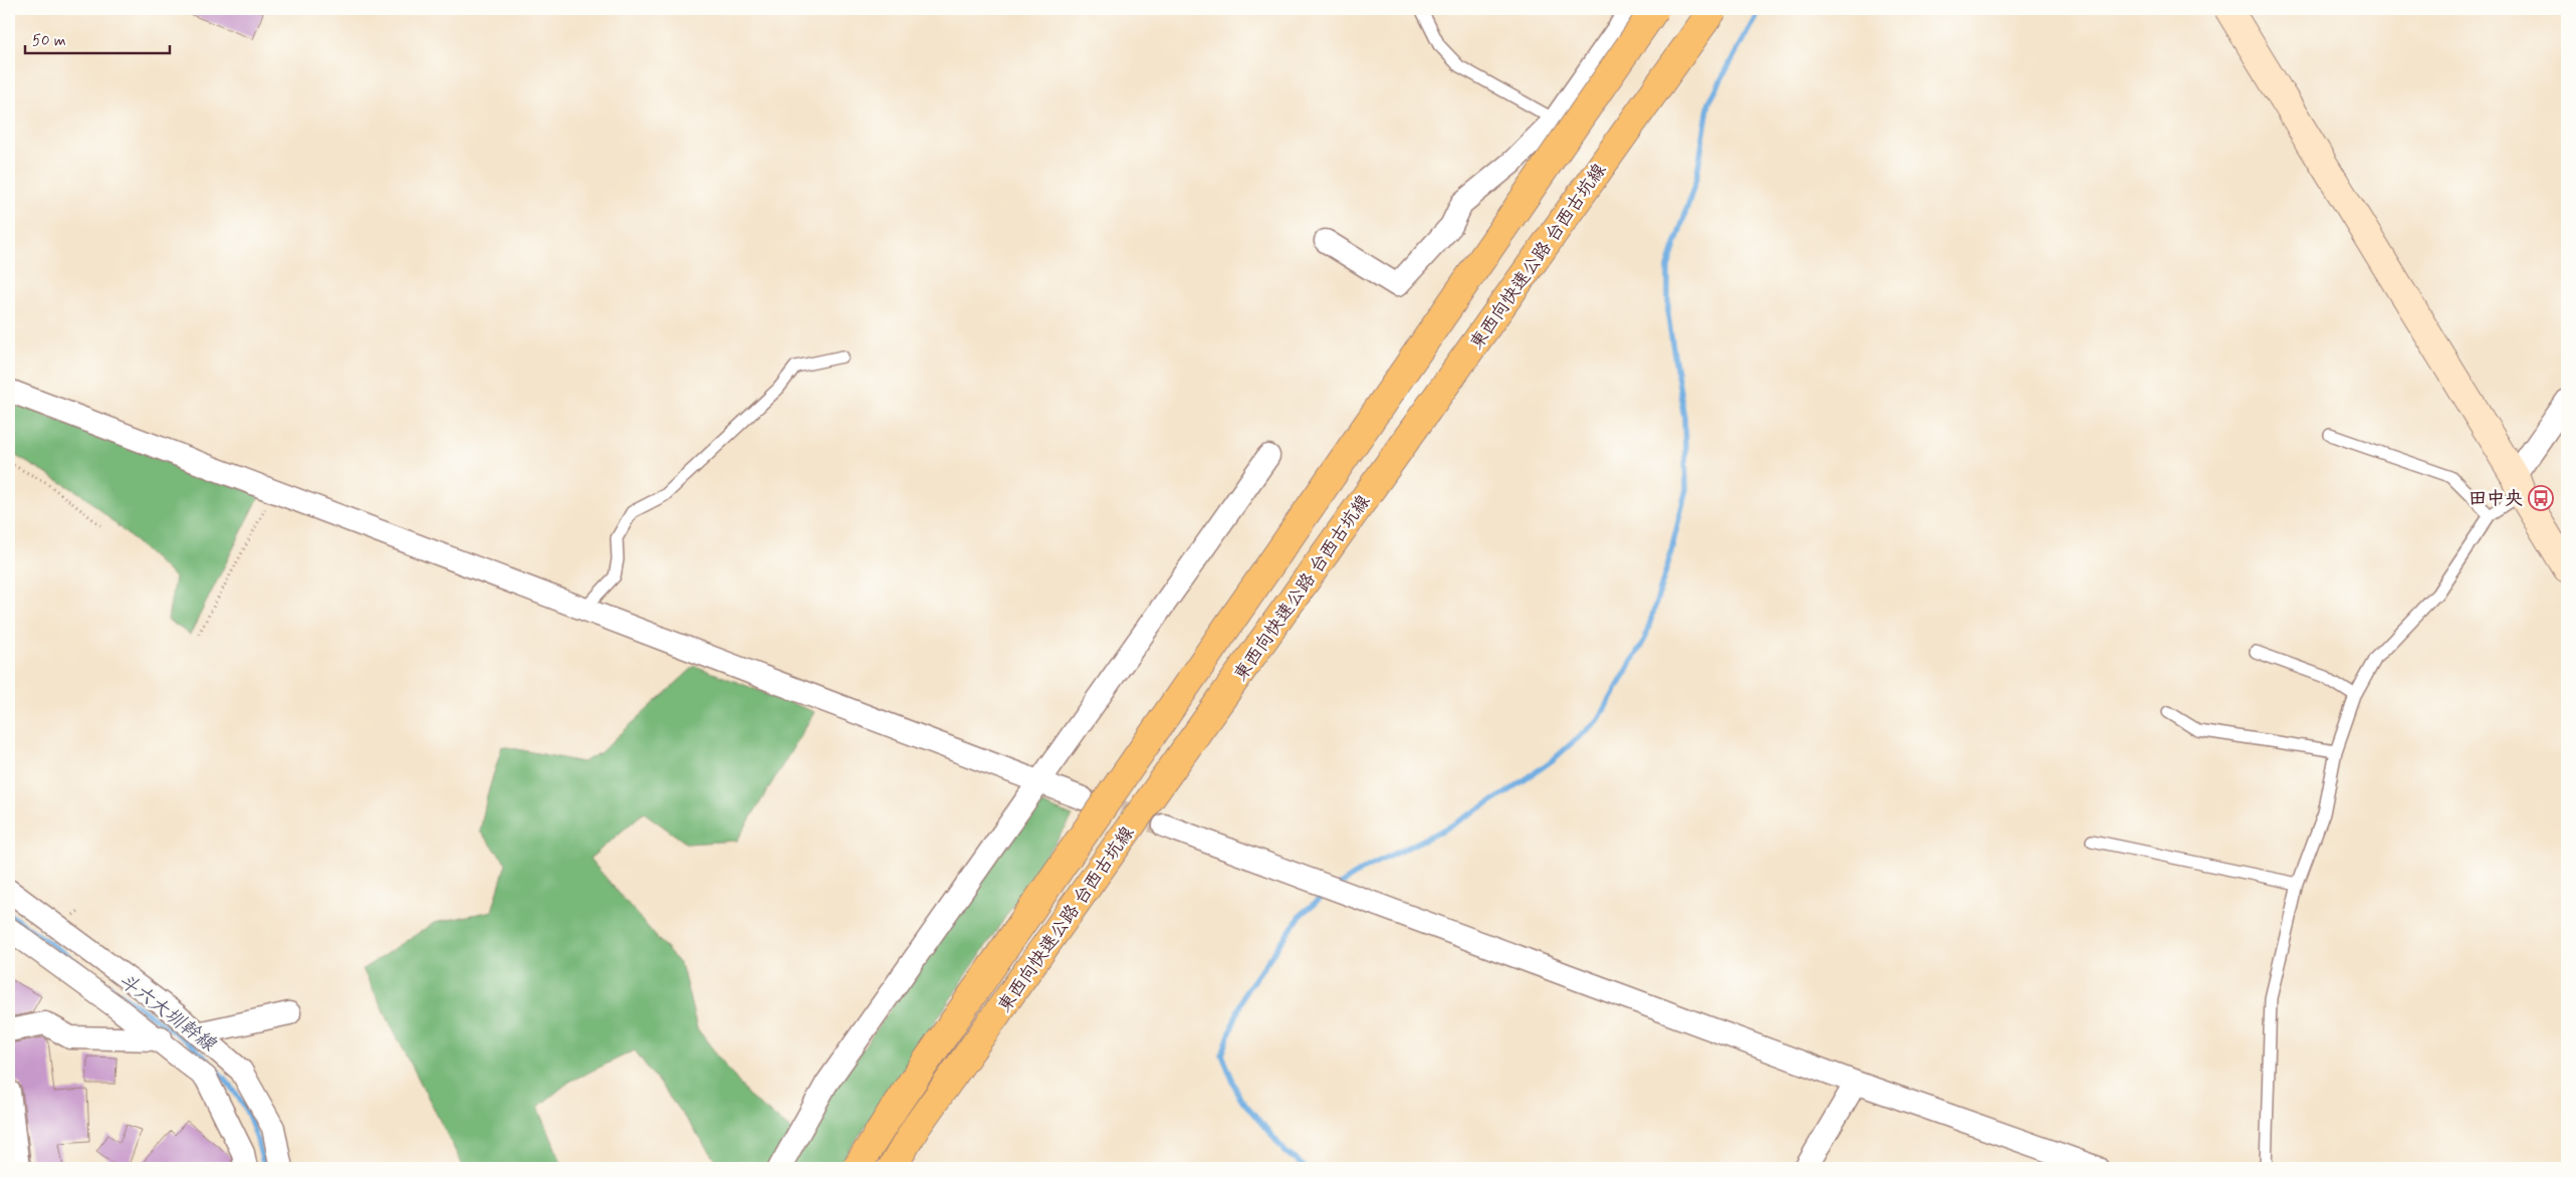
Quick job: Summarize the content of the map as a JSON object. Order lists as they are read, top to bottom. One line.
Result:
{"streets":{"highway":["東西向快速公路 台西古坑線"]},"water":["斗六大圳幹線"],"places":{"bus stop":["田中央"]},"scale_bar":"50 m"}
